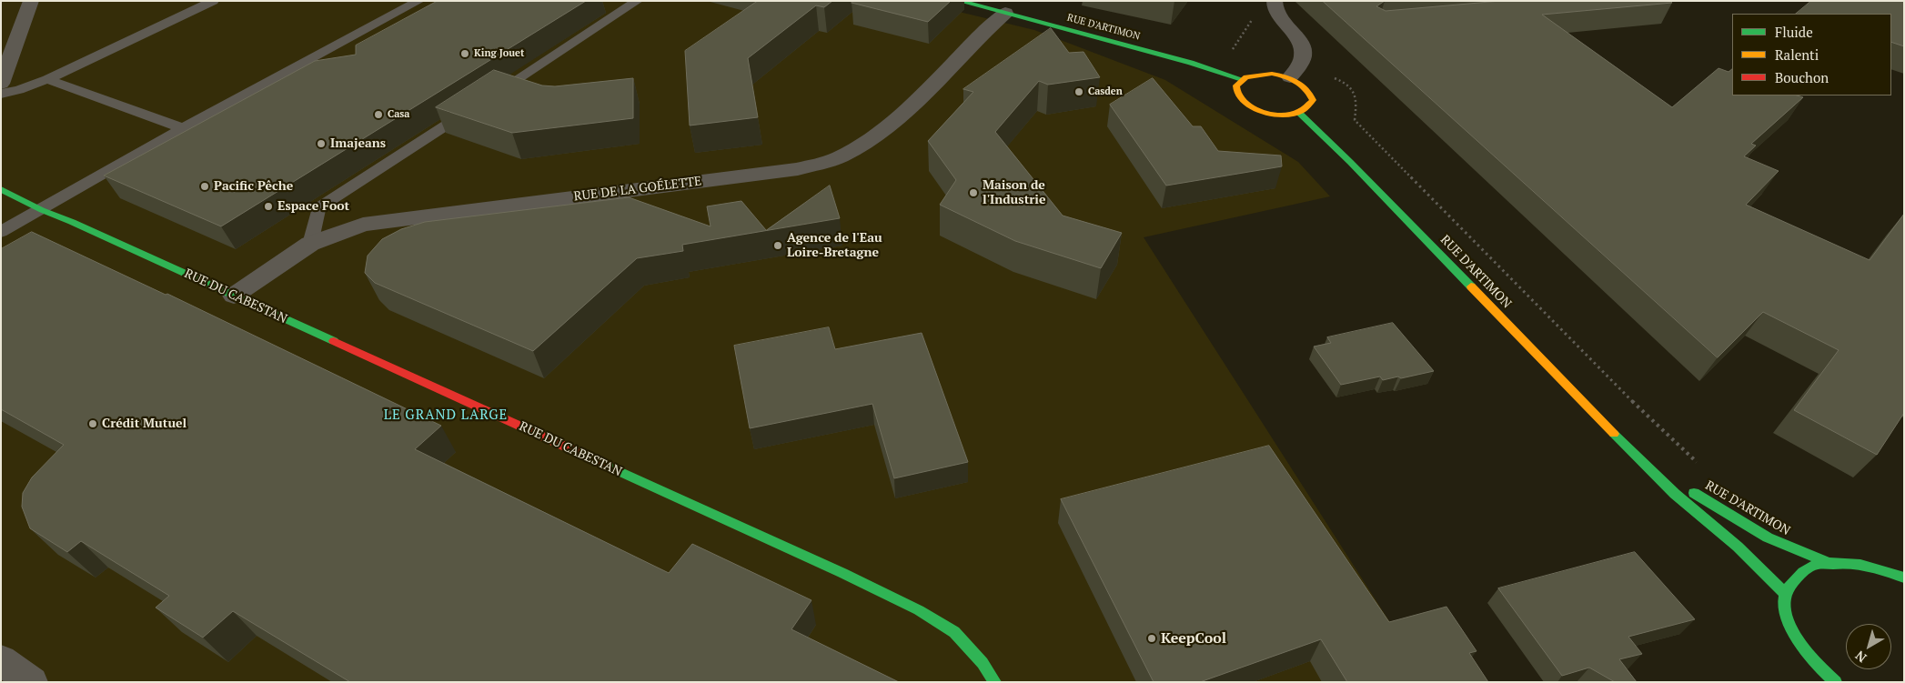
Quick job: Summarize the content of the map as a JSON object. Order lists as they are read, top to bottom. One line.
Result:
{"streets":{"street":["RUE D'ARTIMON","RUE DE LA GOÉLETTE","RUE DU CABESTAN"]},"crossings":[["RUE D'ARTIMON","RUE DE LA GOÉLETTE"],["RUE DE LA GOÉLETTE","RUE DU CABESTAN"]],"districts":["LE GRAND LARGE"],"places":["King Jouet","Casden","Casa","Imajeans","Pacific Pêche","Maison de l'Industrie","Espace Foot","Agence de l'Eau Loire-Bretagne","Crédit Mutuel","KeepCool"],"legend":["Fluide","Ralenti","Bouchon"],"north":"bottom left"}
